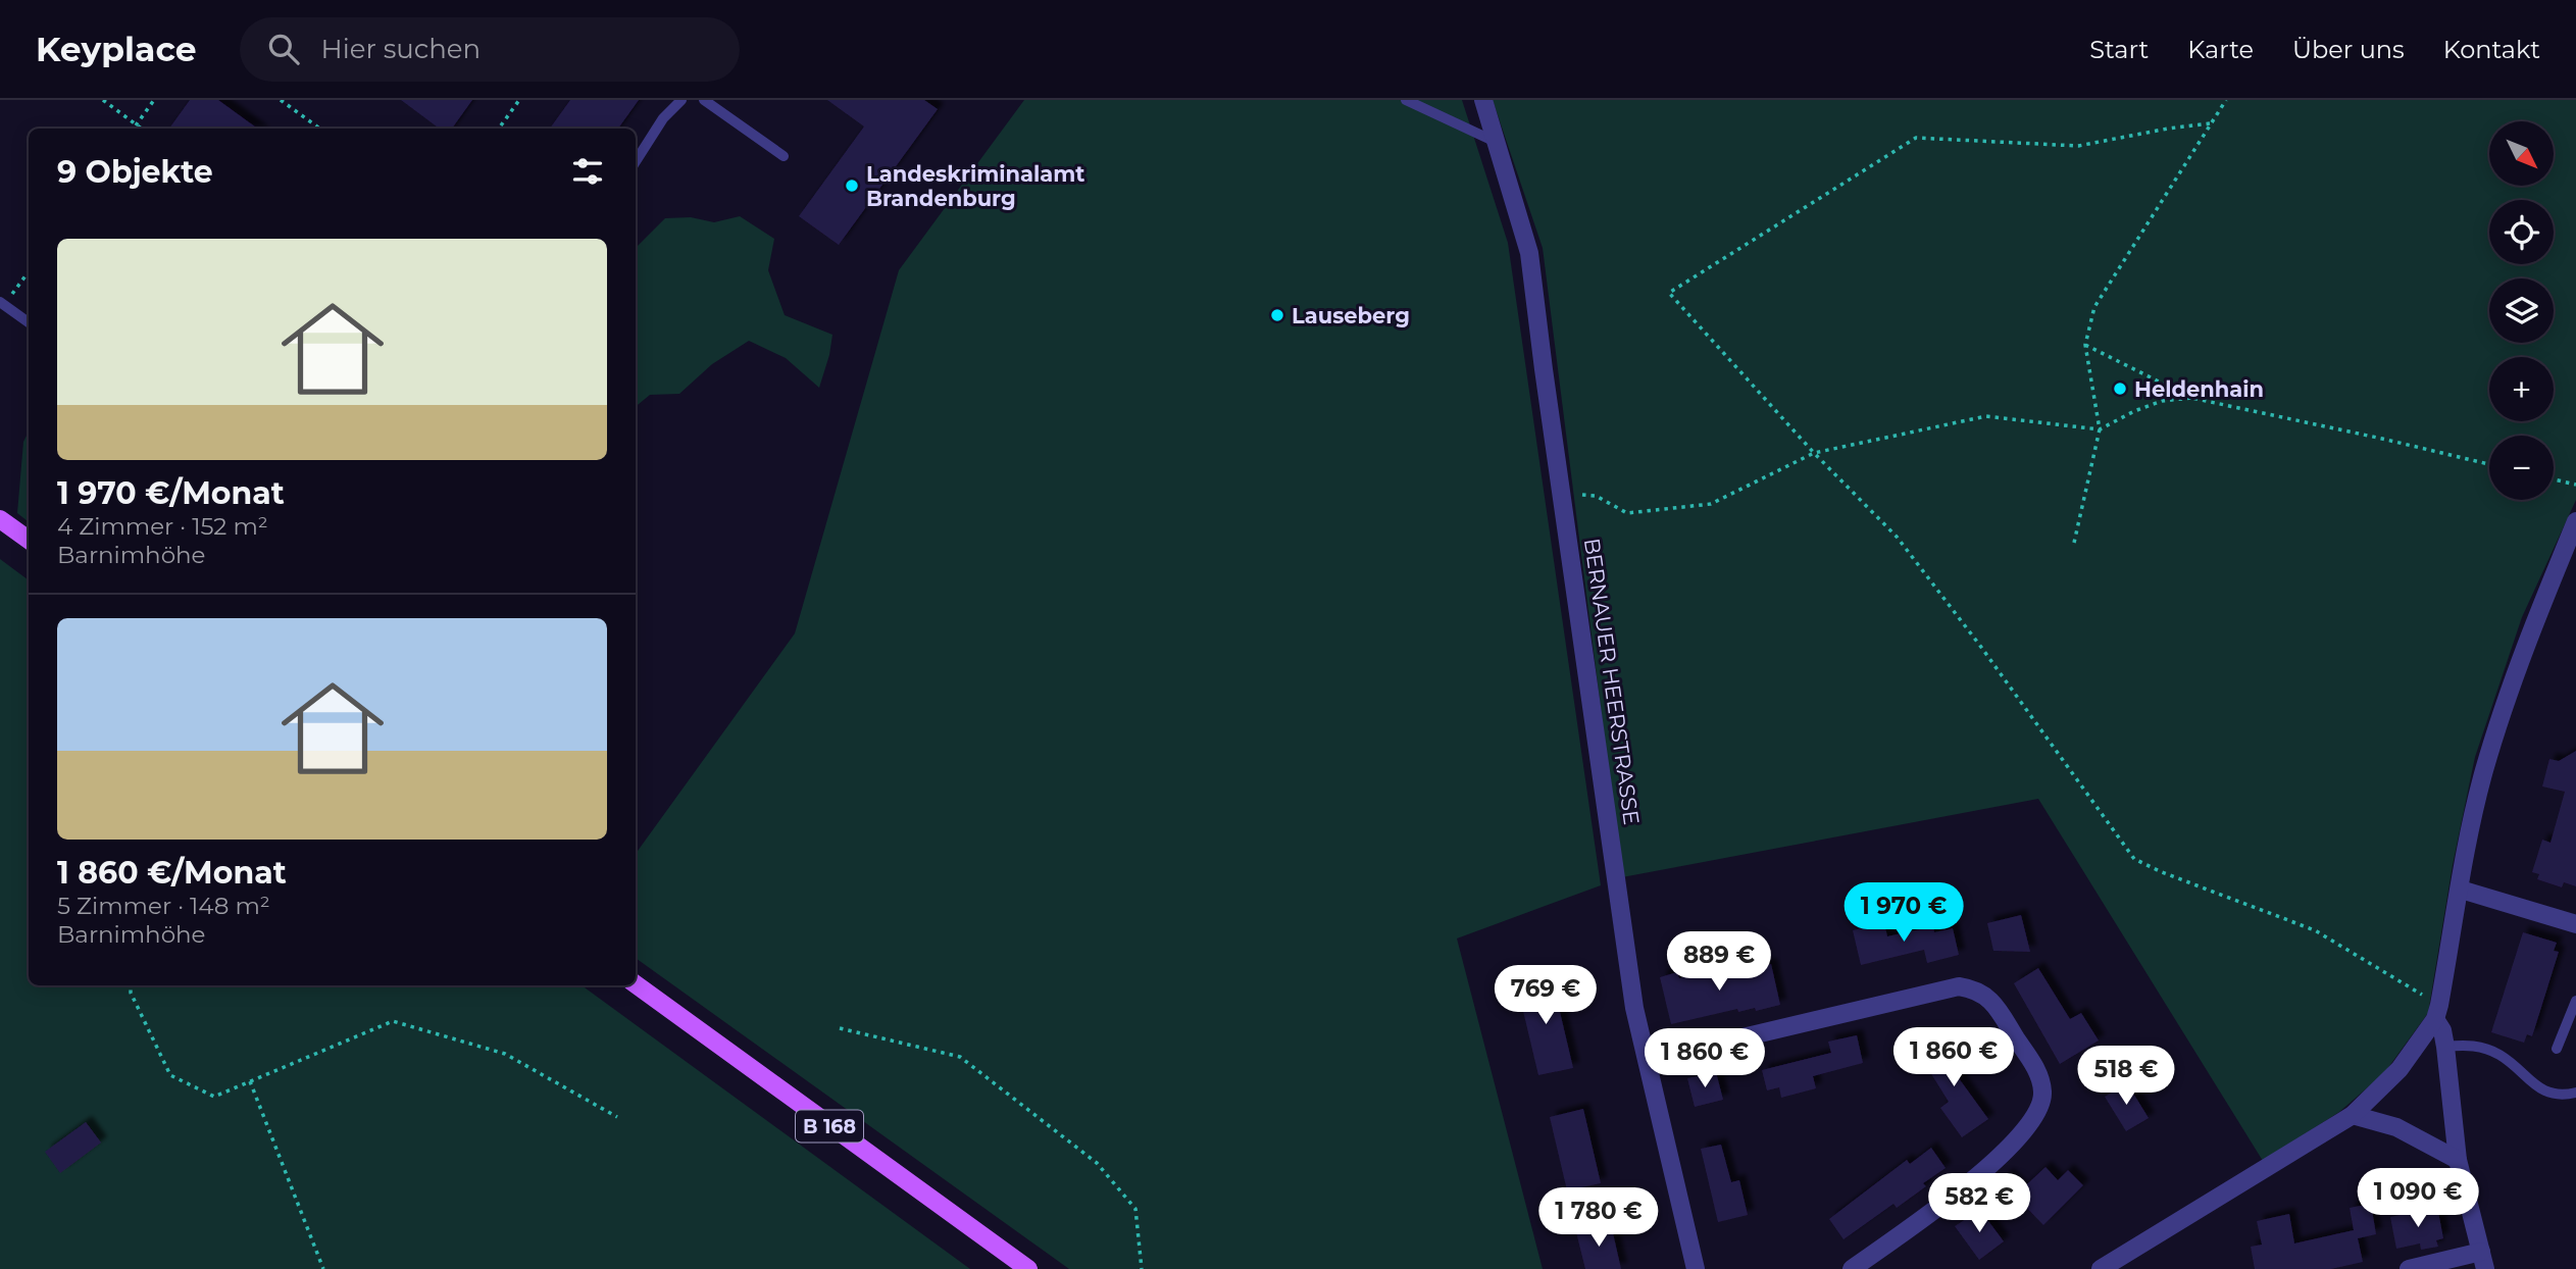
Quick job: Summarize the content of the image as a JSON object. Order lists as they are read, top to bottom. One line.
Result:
{"streets":{"main road":["B 168"],"street":["BERNAUER HEERSTRASSE"]},"places":["Landeskriminalamt Brandenburg","Lauseberg","Heldenhain"],"north":"bottom right","page":{"header":"Keyplace","search":"Hier suchen","nav":["Start","Karte","Über uns","Kontakt"],"map_buttons":["+","−"],"heading":"9 Objekte","list":[{"name":"1 970 €/Monat","note":"4 Zimmer · 152 m² · Barnimhöhe"},{"name":"1 860 €/Monat","note":"5 Zimmer · 148 m² · Barnimhöhe"}],"price":["1 970 €","889 €","769 €","1 860 €","1 860 €","518 €","1 090 €","582 €","1 780 €"]}}
